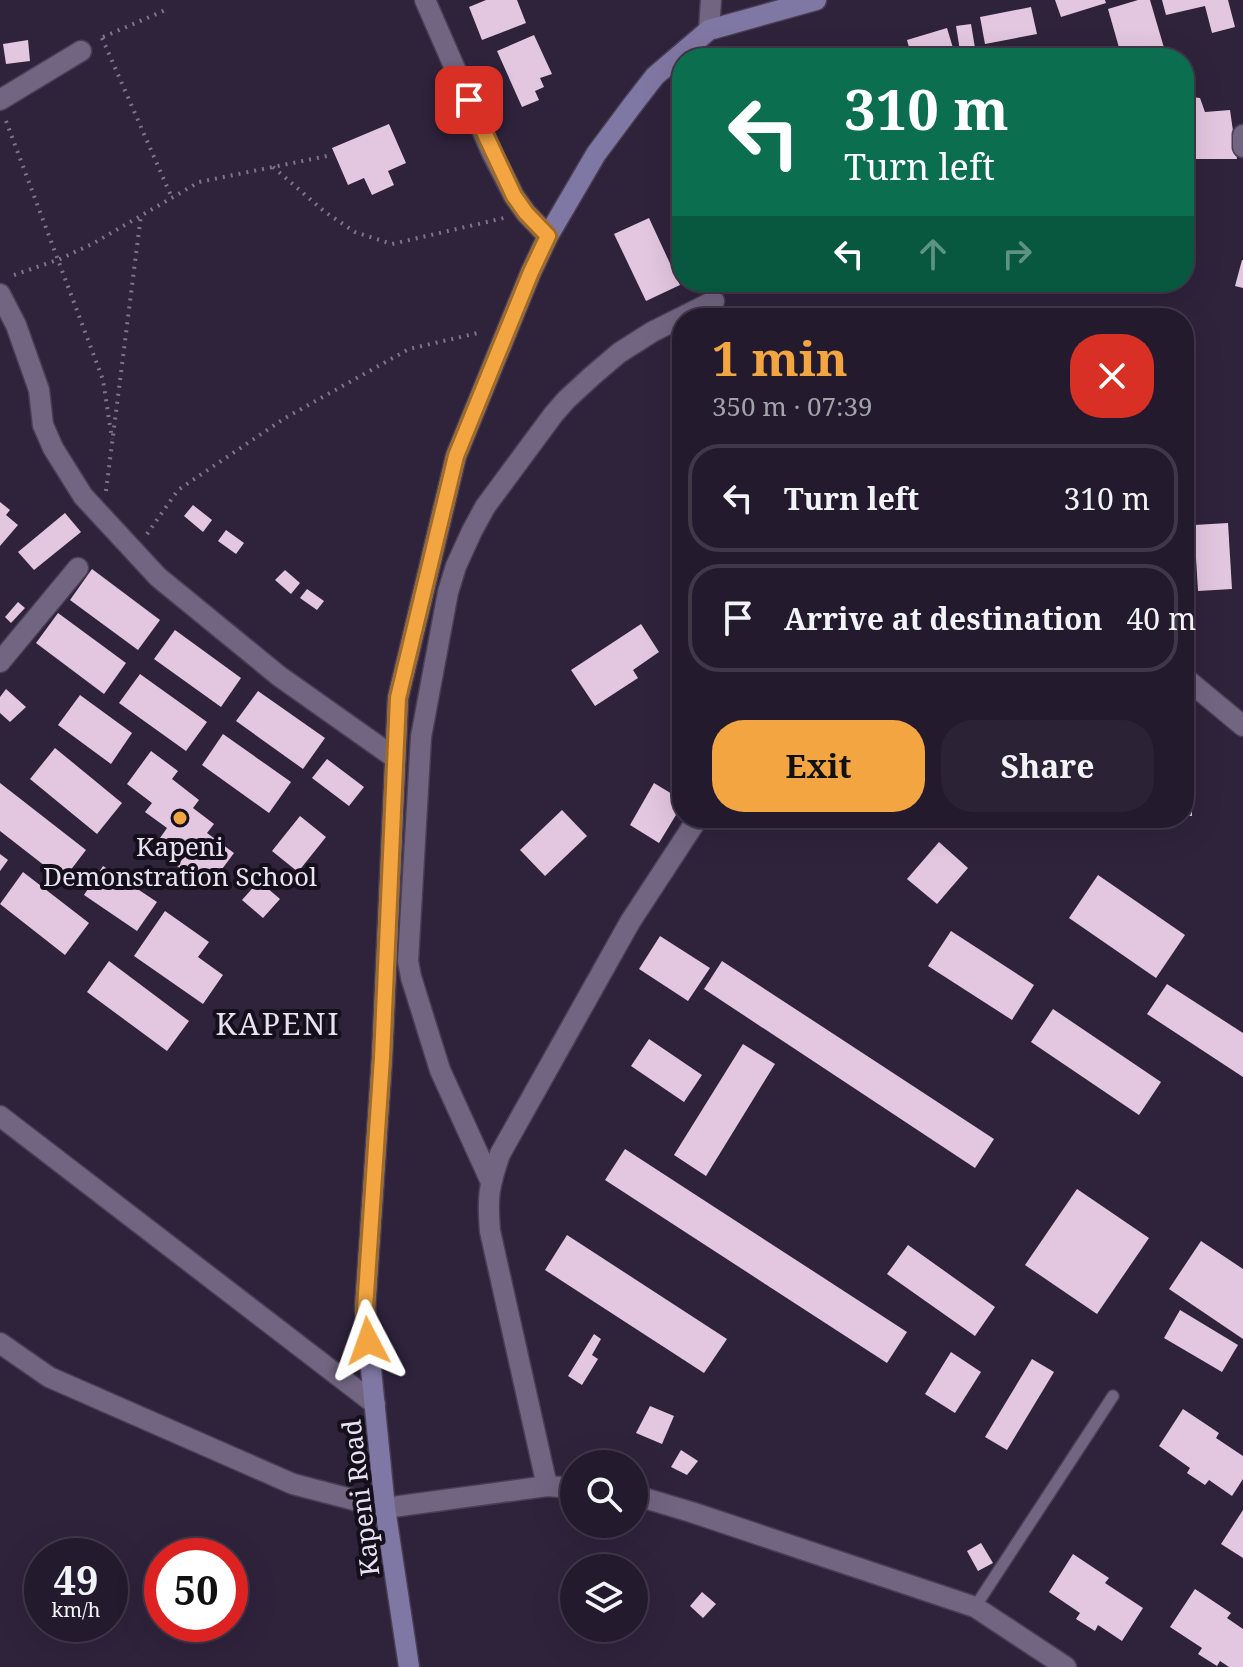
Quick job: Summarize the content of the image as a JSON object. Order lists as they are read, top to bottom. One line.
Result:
{"streets":{"main road":["Kapeni Road"]},"districts":["KAPENI"],"places":["Kapeni Demonstration School"],"page":{"turn":["310 m","Turn left"],"heading":["1 min","350 m · 07:39"],"list":[{"name":"Turn left","value":"310 m"},{"name":"Arrive at destination","value":"40 m"}],"buttons":["Exit","Share"],"speed":"49 km/h","limit":"50"}}
